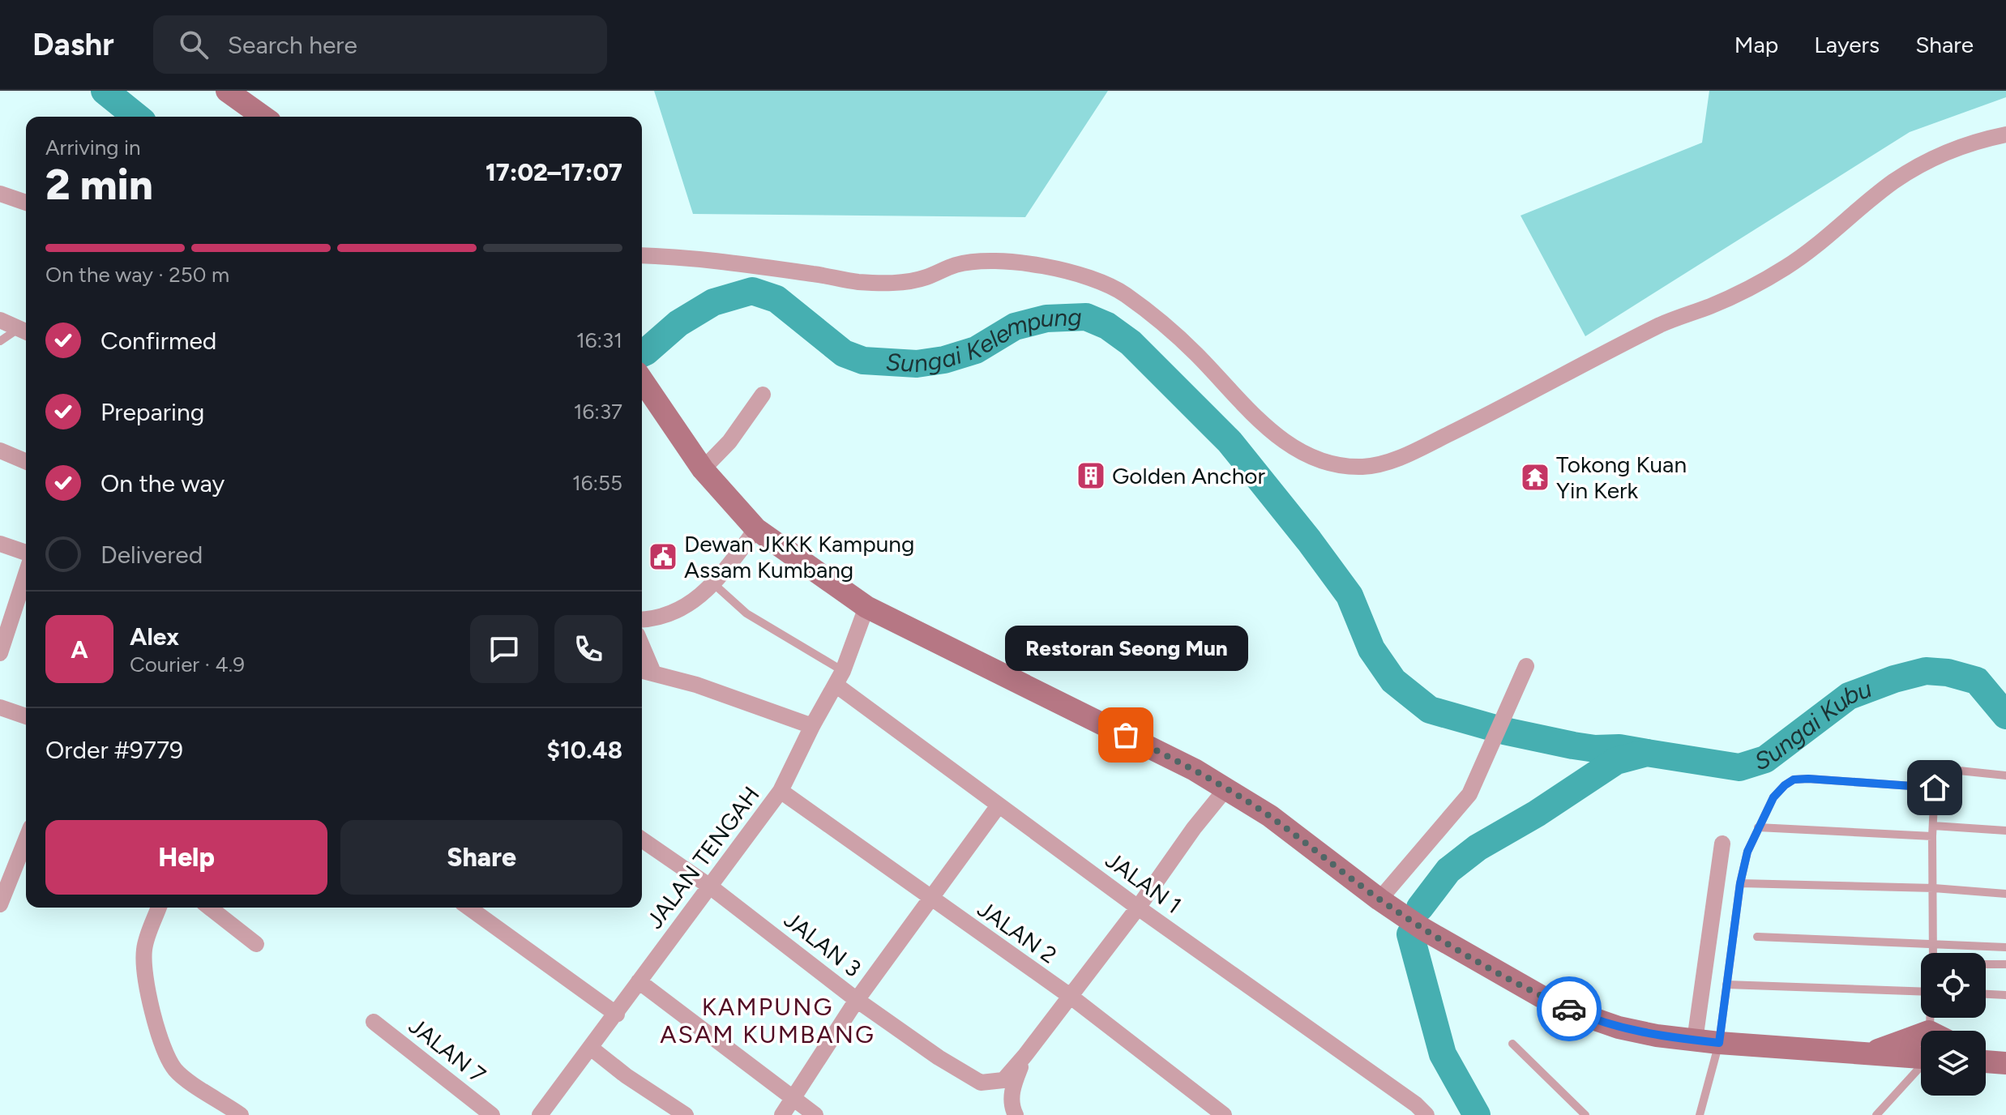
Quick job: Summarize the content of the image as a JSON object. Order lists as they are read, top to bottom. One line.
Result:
{"streets":{"street":["JALAN TENGAH","JALAN 1","JALAN 2","JALAN 3","JALAN 7"]},"crossings":[["JALAN TENGAH","JALAN 1"],["JALAN TENGAH","JALAN 2"],["JALAN TENGAH","JALAN 3"]],"districts":["KAMPUNG ASAM KUMBANG"],"water":["Sungai Kelempung","Sungai Kubu"],"places":{"building":["Golden Anchor"],"temple":["Tokong Kuan Yin Kerk"],"public building":["Dewan JKKK Kampung Assam Kumbang"],"other":["Restoran Seong Mun"]},"page":{"header":"Dashr","search":"Search here","nav":["Map","Layers","Share"],"heading":["2 min","Arriving in","17:02–17:07"],"panel":["Alex","Courier · 4.9","Order #9779","$10.48"],"bar":"On the way · 250 m","list":[["Confirmed","16:31"],["Preparing","16:37"],["On the way","16:55"],"Delivered"],"round":"A","bubble":"Restoran Seong Mun","buttons":["Help","Share"]}}
